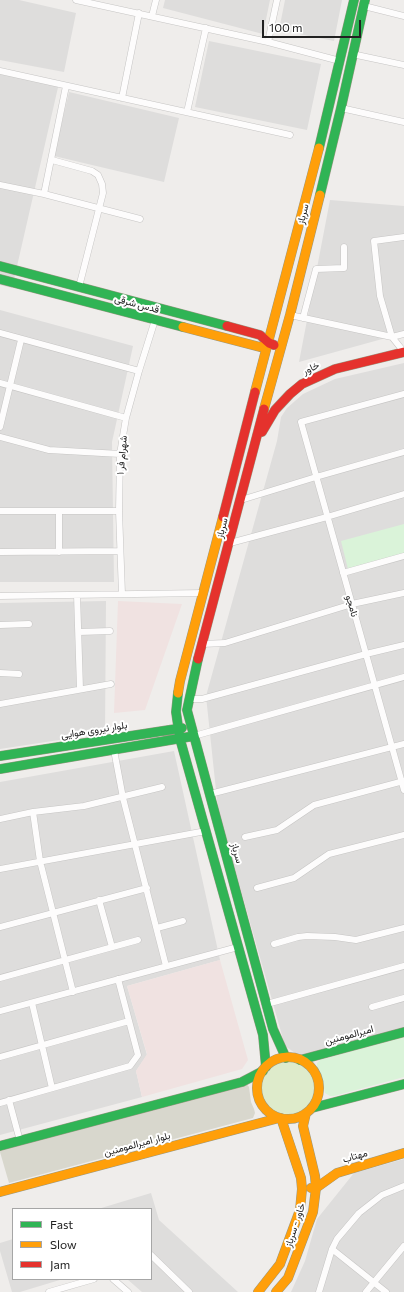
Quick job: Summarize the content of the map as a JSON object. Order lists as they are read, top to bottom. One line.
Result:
{"streets":{"street":["سرباز","قدس شرقی","خاور","شهرام فر ۱","نامجو","بلوار نیروی هوایی","امیرالمومنین","بلوار امیرالمومنین","مهتاب","خاور - سرباز"]},"crossings":[["سرباز","قدس شرقی"],["سرباز","خاور"],["سرباز","بلوار نیروی هوایی"],["سرباز","امیرالمومنین"],["سرباز","بلوار امیرالمومنین"],["سرباز","خاور - سرباز"],["قدس شرقی","شهرام فر ۱"],["امیرالمومنین","بلوار امیرالمومنین"],["امیرالمومنین","خاور - سرباز"],["بلوار امیرالمومنین","خاور - سرباز"],["مهتاب","خاور - سرباز"]],"legend":["Fast","Slow","Jam"],"scale_bar":"100 m"}
